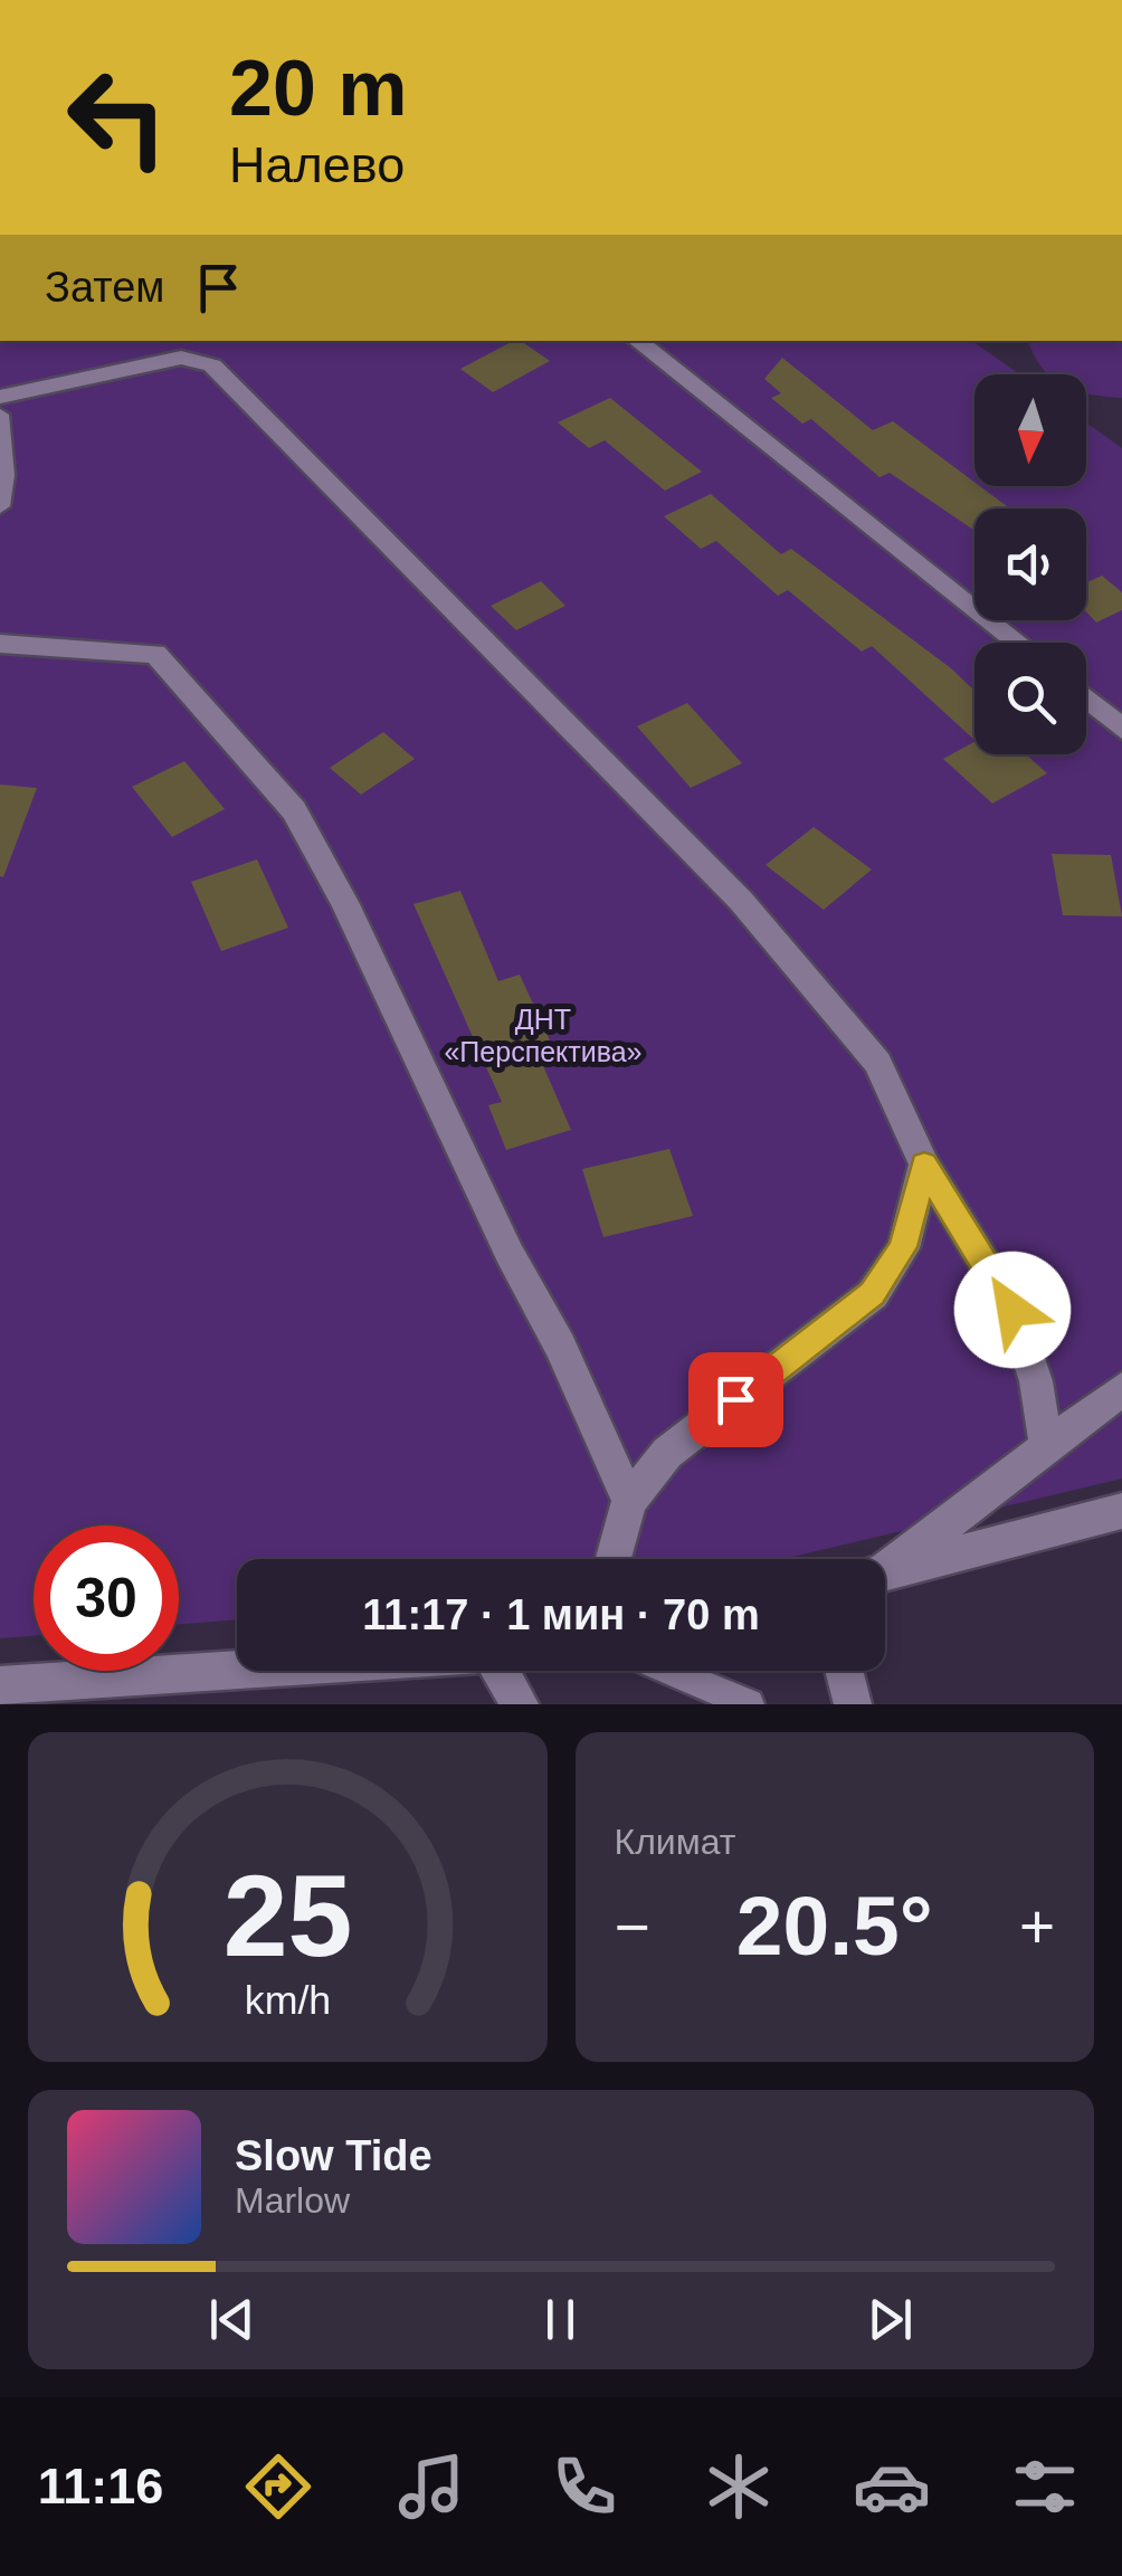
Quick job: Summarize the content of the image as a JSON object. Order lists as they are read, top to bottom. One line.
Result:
{"parks":["ДНТ «Перспектива»"],"north":"bottom","page":{"turn":["20 m","Налево"],"then":"Затем","limit":"30","trip":"11:17 · 1 мин · 70 m","tile":"Климат","heat":["−","20.5°","+"],"song":["Slow Tide","Marlow"],"tabs":"11:16","gauge":["25","km/h"]}}
